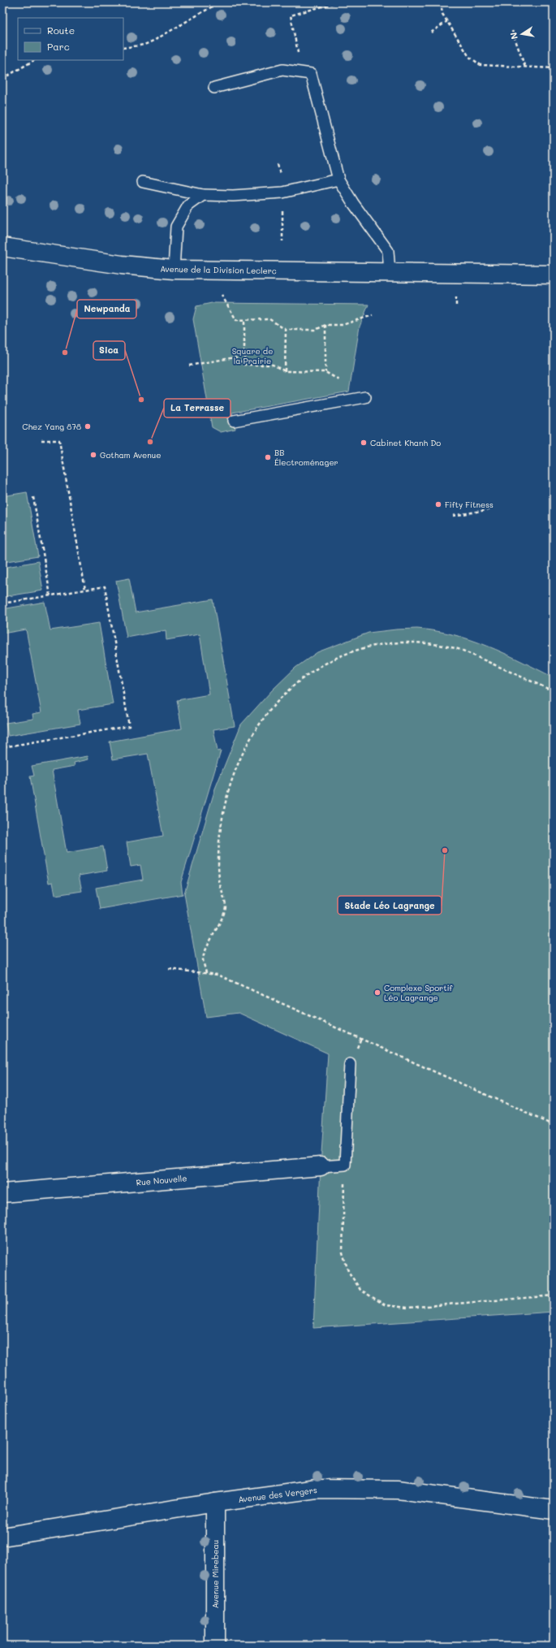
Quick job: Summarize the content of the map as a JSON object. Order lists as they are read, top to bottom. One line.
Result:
{"streets":{"street":["Avenue de la Division Leclerc","Rue Nouvelle","Avenue des Vergers","Avenue Mirebeau"]},"crossings":[["Avenue des Vergers","Avenue Mirebeau"]],"parks":["Square de la Prairie"],"places":["Newpanda","Sica","Chez Yang 878","La Terrasse","Cabinet Khanh Do","Gotham Avenue","BB Électroménager","Fifty Fitness","Stade Léo Lagrange","Complexe Sportif Léo Lagrange"],"legend":["Route","Parc"],"north":"left"}
